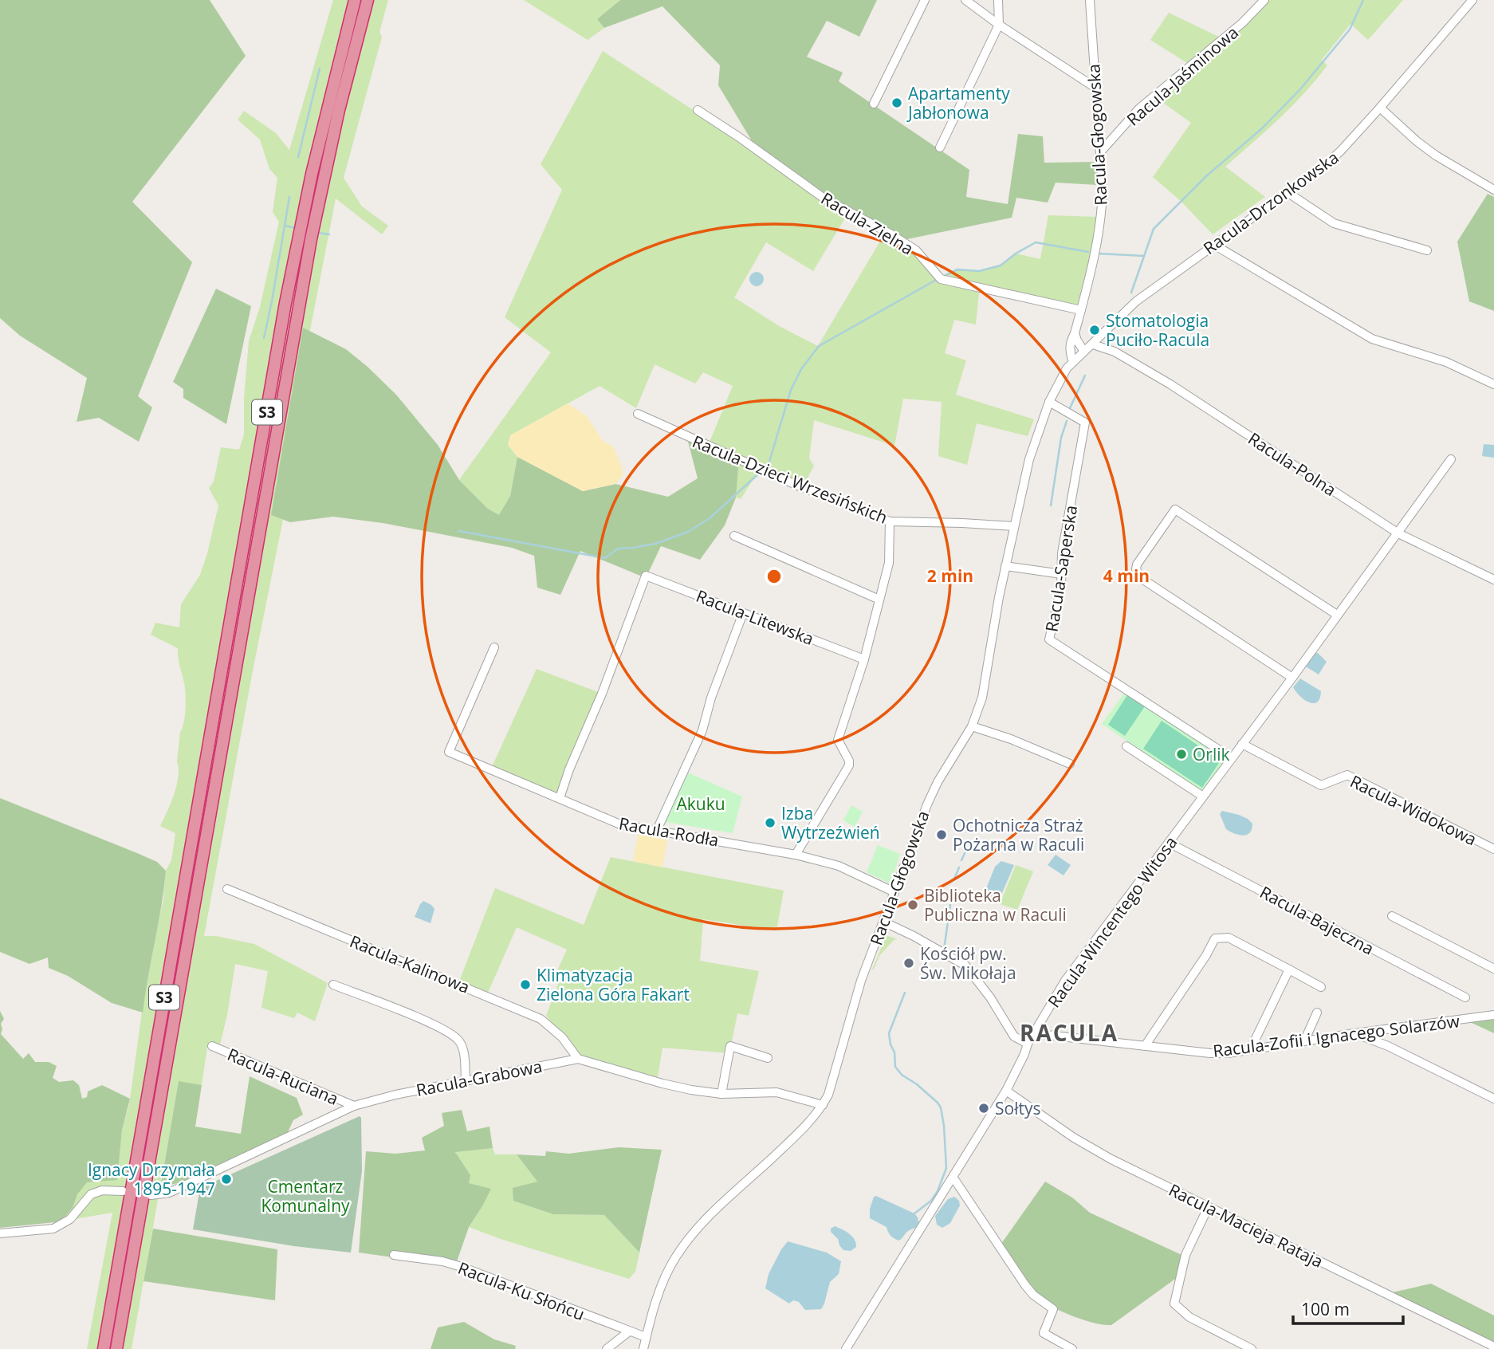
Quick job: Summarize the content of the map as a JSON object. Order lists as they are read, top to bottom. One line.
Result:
{"streets":{"highway":["S3"],"street":["Racula-Jaśminowa","Racula-Głogowska","Racula-Drzonkowska","Racula-Zielna","Racula-Polna","Racula-Dzieci Wrzesińskich","Racula-Saperska","Racula-Litewska","Racula-Widokowa","Racula-Rodła","Racula-Bajeczna","Racula-Wincentego Witosa","Racula-Kalinowa","Racula-Zofii i Ignacego Solarzów","Racula-Ruciana","Racula-Grabowa","Racula-Macieja Rataja","Racula-Ku Słońcu"]},"crossings":[["Racula-Jaśminowa","Racula-Głogowska"],["Racula-Głogowska","Racula-Drzonkowska"],["Racula-Głogowska","Racula-Zielna"],["Racula-Głogowska","Racula-Dzieci Wrzesińskich"],["Racula-Głogowska","Racula-Saperska"],["Racula-Głogowska","Racula-Rodła"],["Racula-Głogowska","Racula-Grabowa"],["Racula-Głogowska","Racula-Ku Słońcu"],["Racula-Drzonkowska","Racula-Polna"],["Racula-Polna","Racula-Wincentego Witosa"],["Racula-Saperska","Racula-Wincentego Witosa"],["Racula-Litewska","Racula-Rodła"],["Racula-Widokowa","Racula-Wincentego Witosa"],["Racula-Bajeczna","Racula-Wincentego Witosa"],["Racula-Wincentego Witosa","Racula-Zofii i Ignacego Solarzów"],["Racula-Wincentego Witosa","Racula-Macieja Rataja"],["Racula-Kalinowa","Racula-Grabowa"],["Racula-Ruciana","Racula-Grabowa"]],"districts":["RACULA"],"parks":["Akuku","Cmentarz Komunalny"],"places":["Apartamenty Jabłonowa","Stomatologia Puciło-Racula","Orlik","Izba Wytrzeźwień","Ochotnicza Straż Pożarna w Raculi","Biblioteka Publiczna w Raculi","Kościół pw. Św. Mikołaja","Klimatyzacja Zielona Góra Fakart","Sołtys","Ignacy Drzymała 1895-1947"],"scale_bar":"100 m","rings":["2 min","4 min"]}
